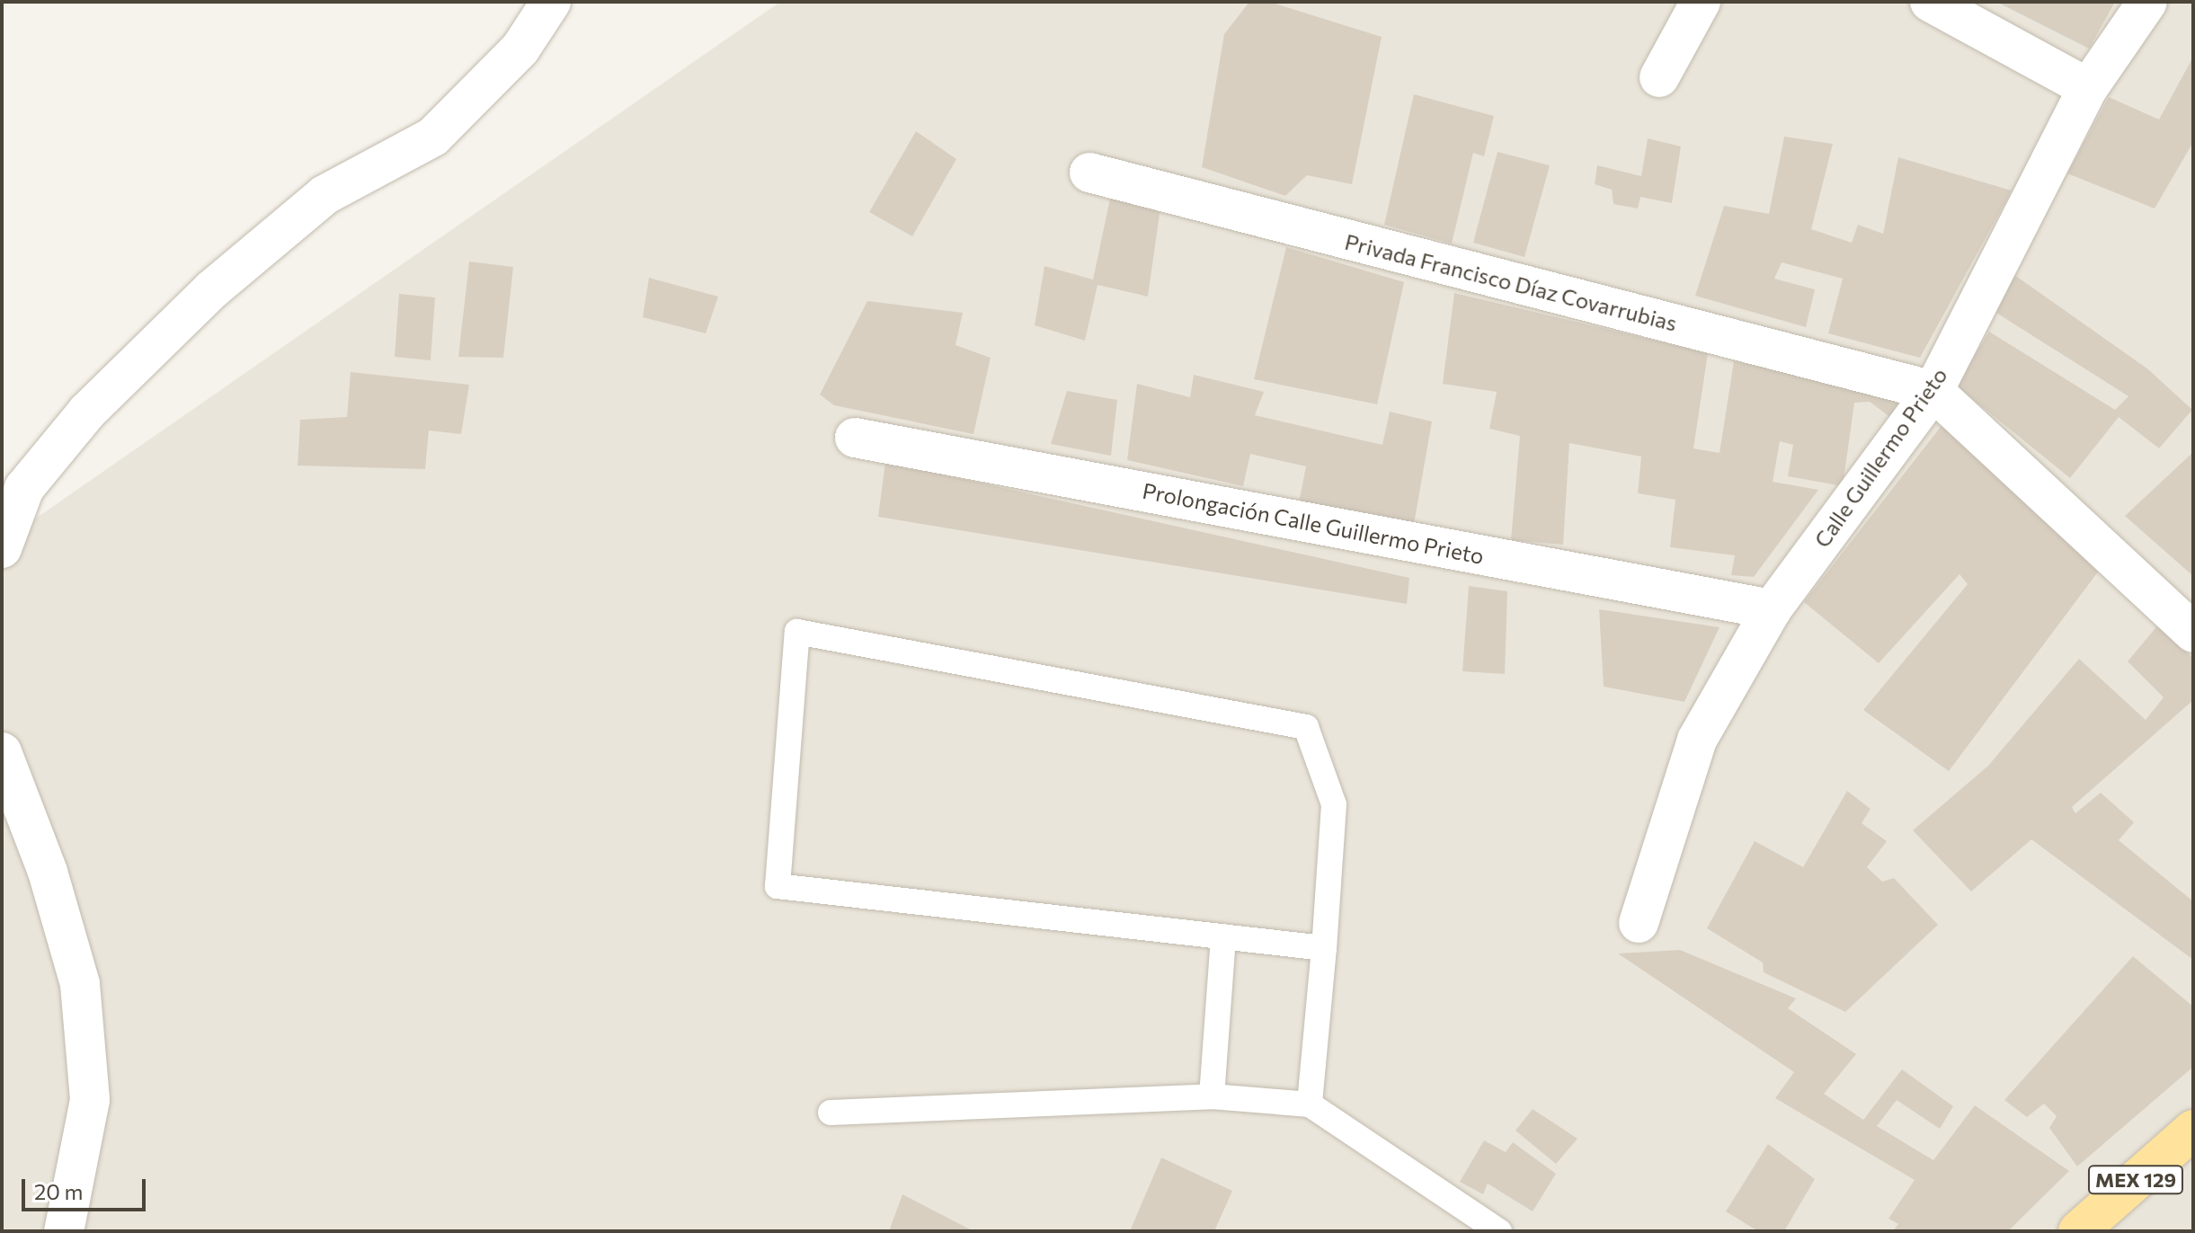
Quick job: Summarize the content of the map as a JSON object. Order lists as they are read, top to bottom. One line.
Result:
{"streets":{"main road":["MEX 129"],"street":["Privada Francisco Díaz Covarrubias","Calle Guillermo Prieto","Prolongación Calle Guillermo Prieto"]},"crossings":[["Privada Francisco Díaz Covarrubias","Calle Guillermo Prieto"],["Calle Guillermo Prieto","Prolongación Calle Guillermo Prieto"]],"scale_bar":"20 m"}
